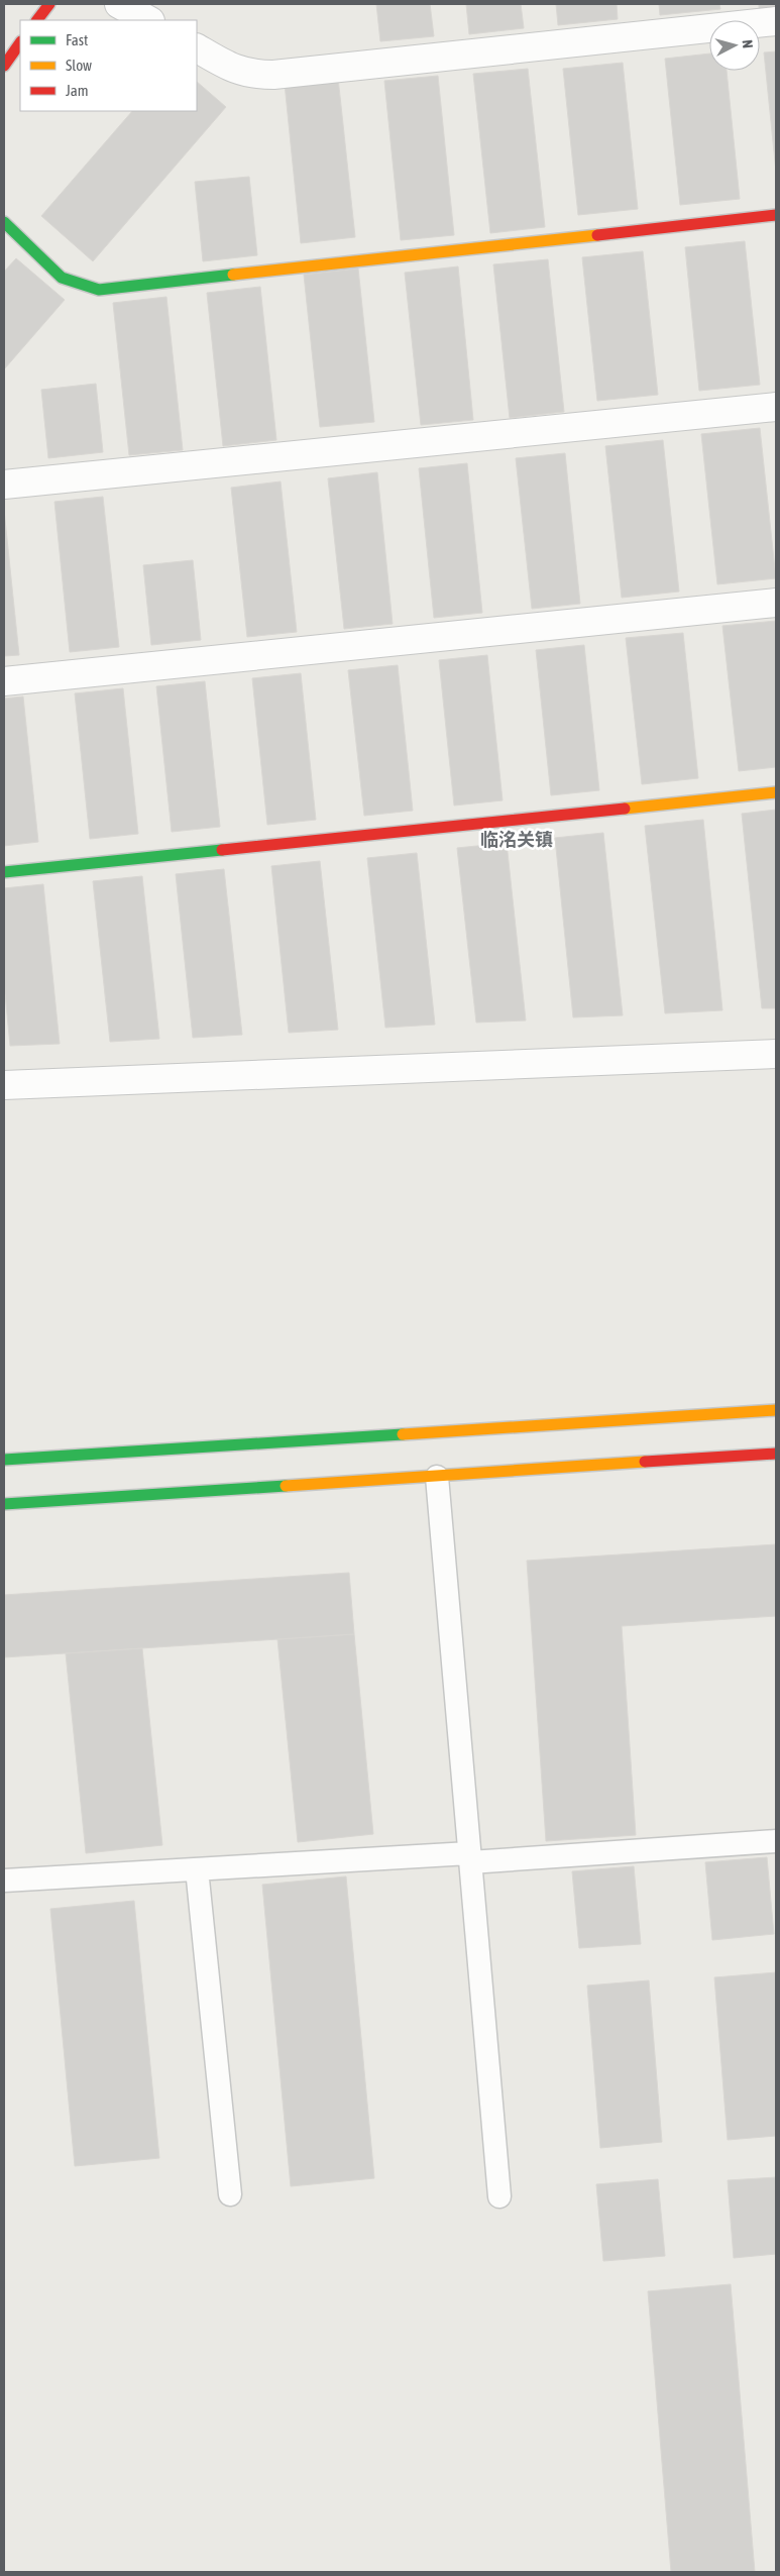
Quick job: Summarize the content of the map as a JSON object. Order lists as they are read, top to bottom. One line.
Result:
{"districts":["临洺关镇"],"legend":["Fast","Slow","Jam"],"north":"right"}
